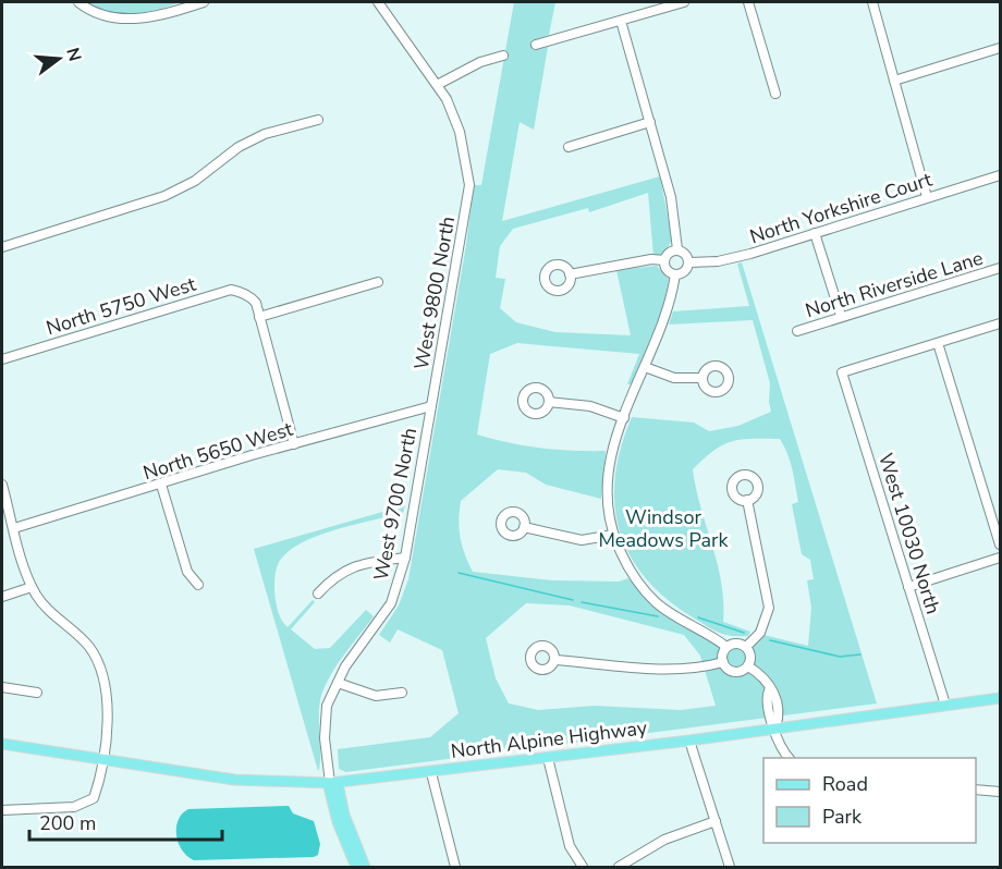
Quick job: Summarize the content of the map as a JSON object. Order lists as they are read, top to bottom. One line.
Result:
{"streets":{"main road":["North Alpine Highway"],"street":["North Yorkshire Court","North Riverside Lane","West 9800 North","North 5750 West","North 5650 West","West 9700 North","West 10030 North"]},"crossings":[["West 9800 North","North 5650 West"],["West 9800 North","West 9700 North"],["North 5650 West","West 9700 North"],["West 9700 North","North Alpine Highway"],["West 10030 North","North Alpine Highway"]],"parks":["Windsor Meadows Park"],"legend":["Road","Park"],"scale_bar":"200 m","north":"right"}
